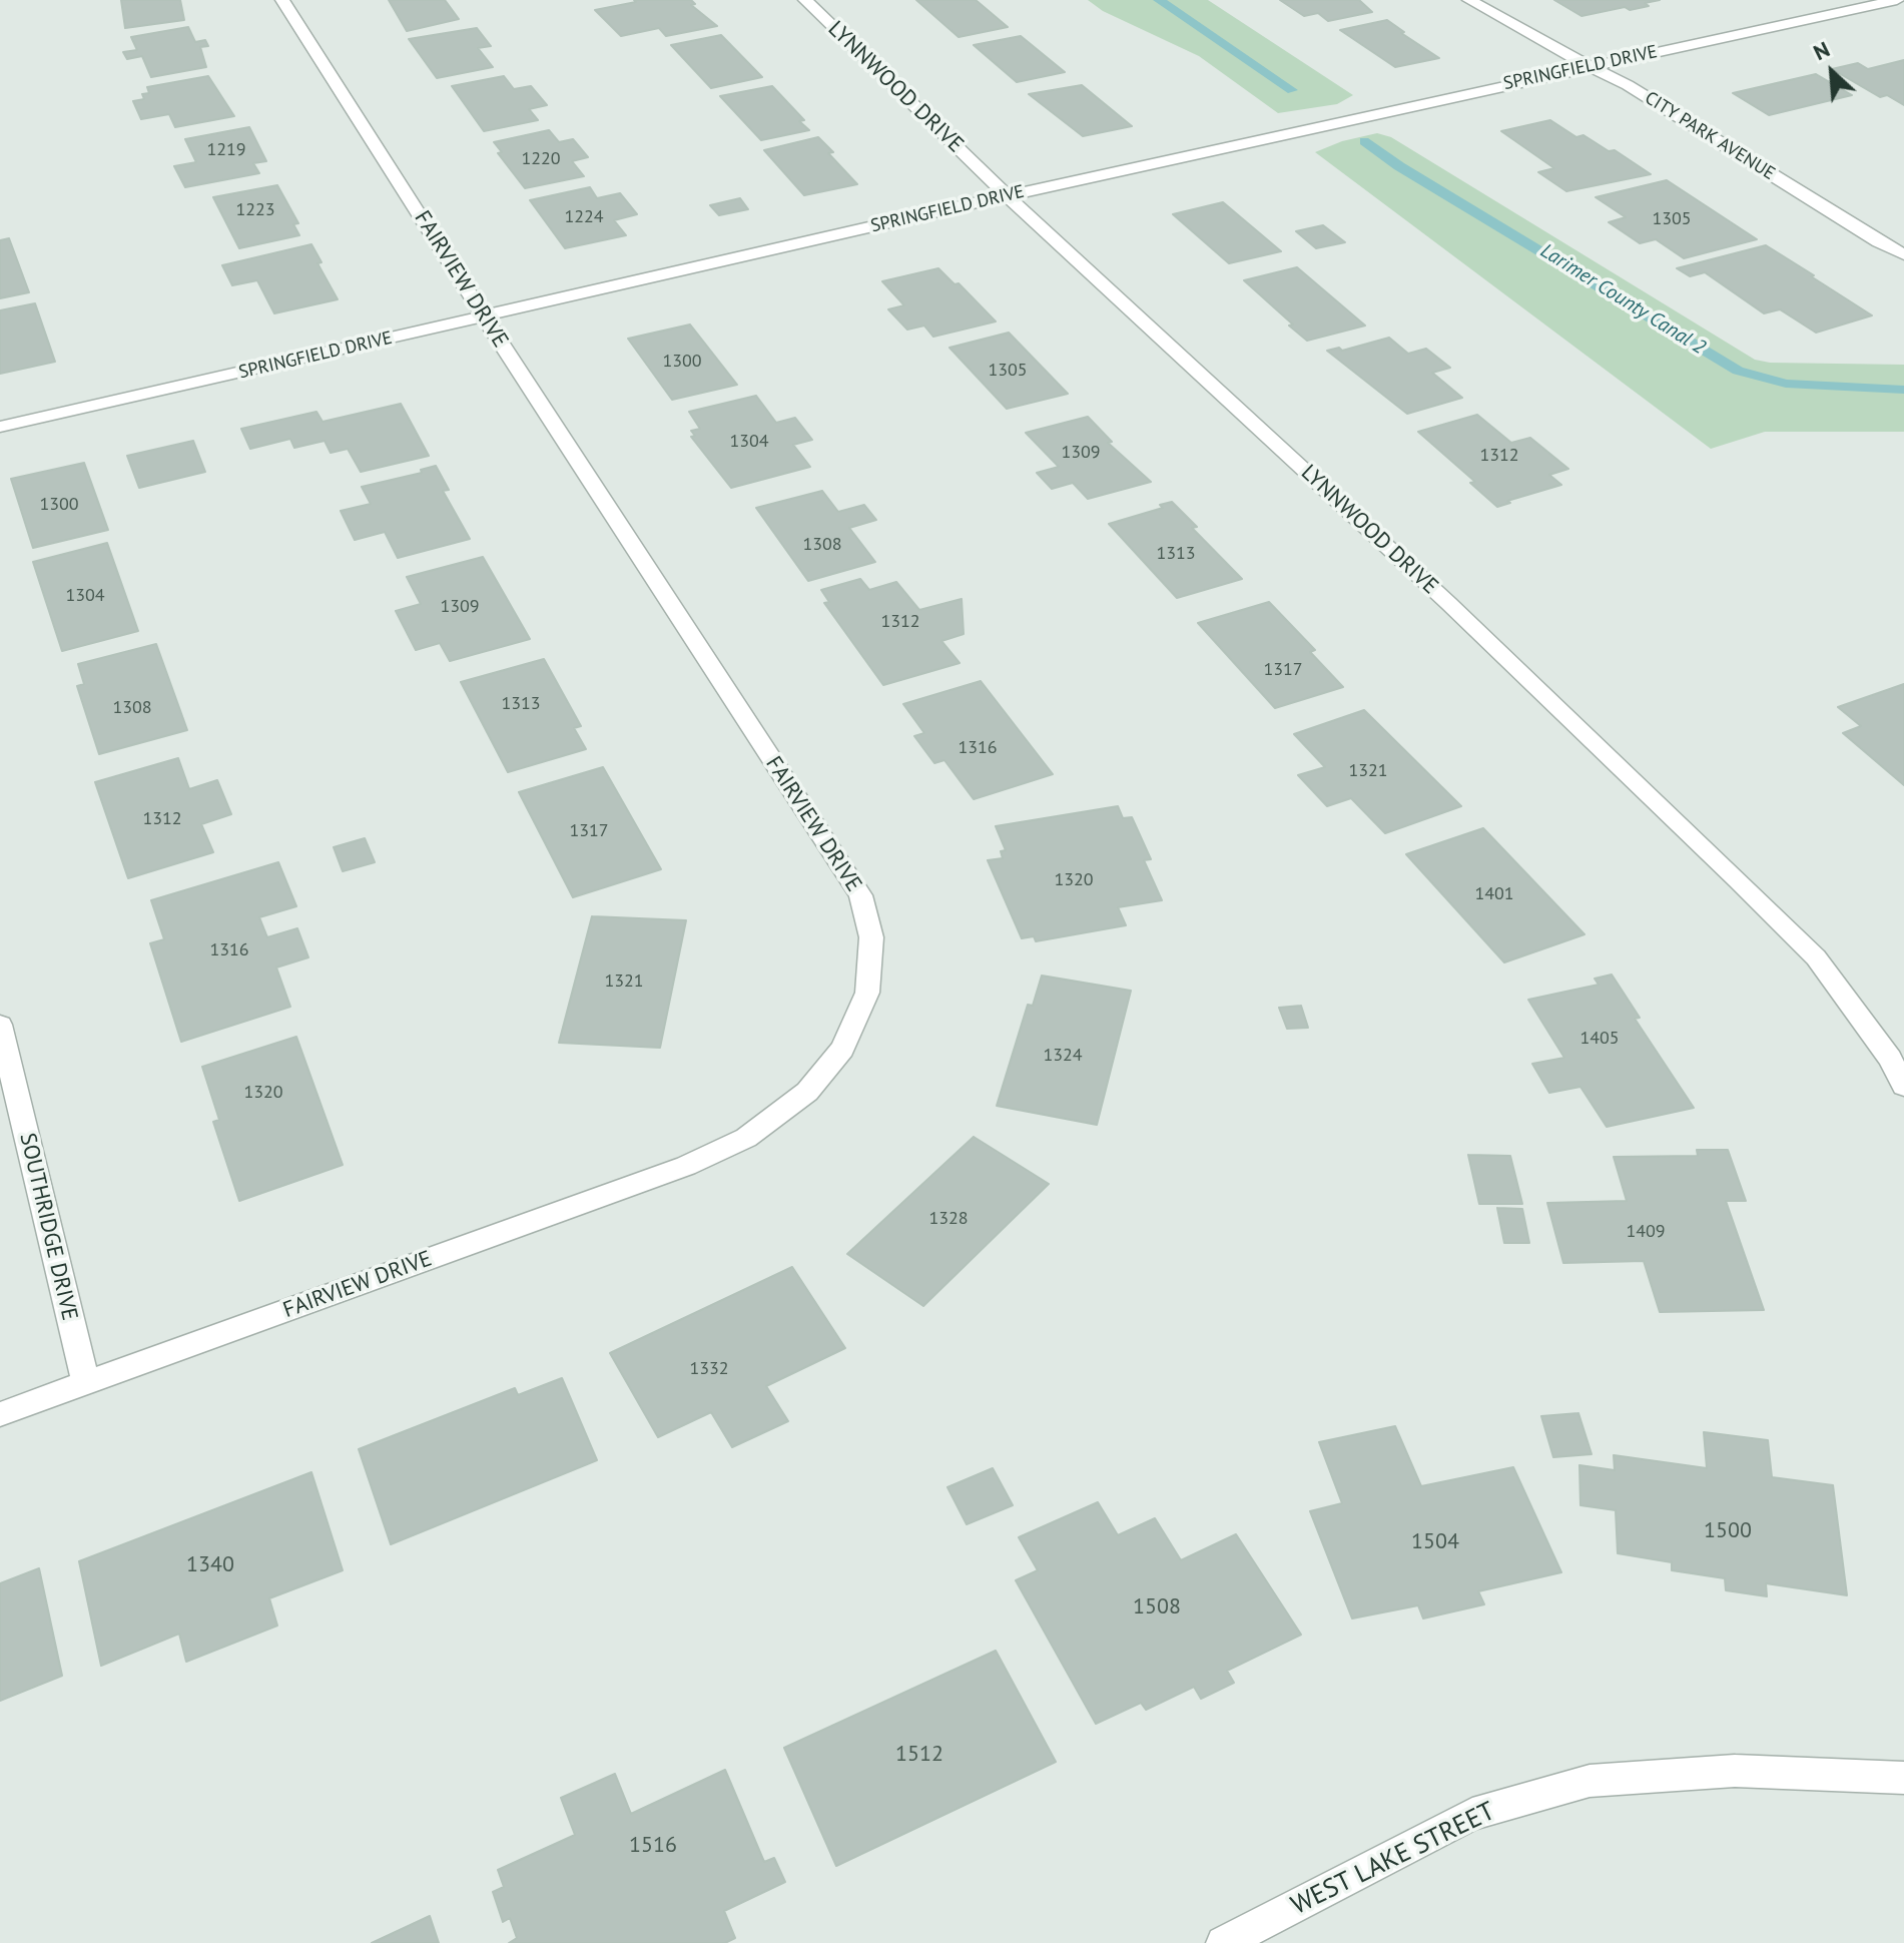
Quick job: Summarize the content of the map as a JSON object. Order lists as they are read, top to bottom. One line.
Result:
{"streets":{"street":["SPRINGFIELD DRIVE","LYNNWOOD DRIVE","CITY PARK AVENUE","FAIRVIEW DRIVE","SOUTHRIDGE DRIVE","WEST LAKE STREET"]},"crossings":[["SPRINGFIELD DRIVE","LYNNWOOD DRIVE"],["SPRINGFIELD DRIVE","CITY PARK AVENUE"],["SPRINGFIELD DRIVE","FAIRVIEW DRIVE"],["FAIRVIEW DRIVE","SOUTHRIDGE DRIVE"]],"water":["Larimer County Canal 2"],"house_numbers":["1219","1220","1223","1224","1305","1300","1305","1304","1309","1312","1300","1308","1313","1304","1309","1312","1317","1313","1308","1316","1321","1312","1317","1320","1401","1316","1321","1405","1324","1320","1328","1409","1332","1500","1504","1340","1508","1512","1516"],"north":"top left"}
